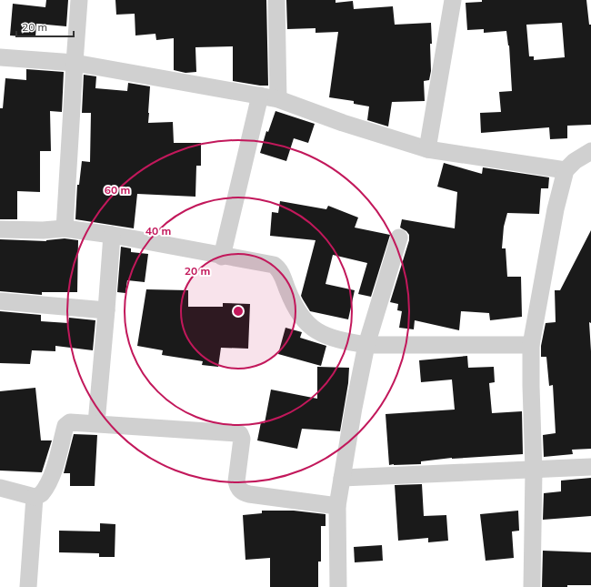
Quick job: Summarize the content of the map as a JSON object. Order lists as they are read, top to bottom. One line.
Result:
{"scale_bar":"20 m","rings":["60 m","40 m","20 m"]}
